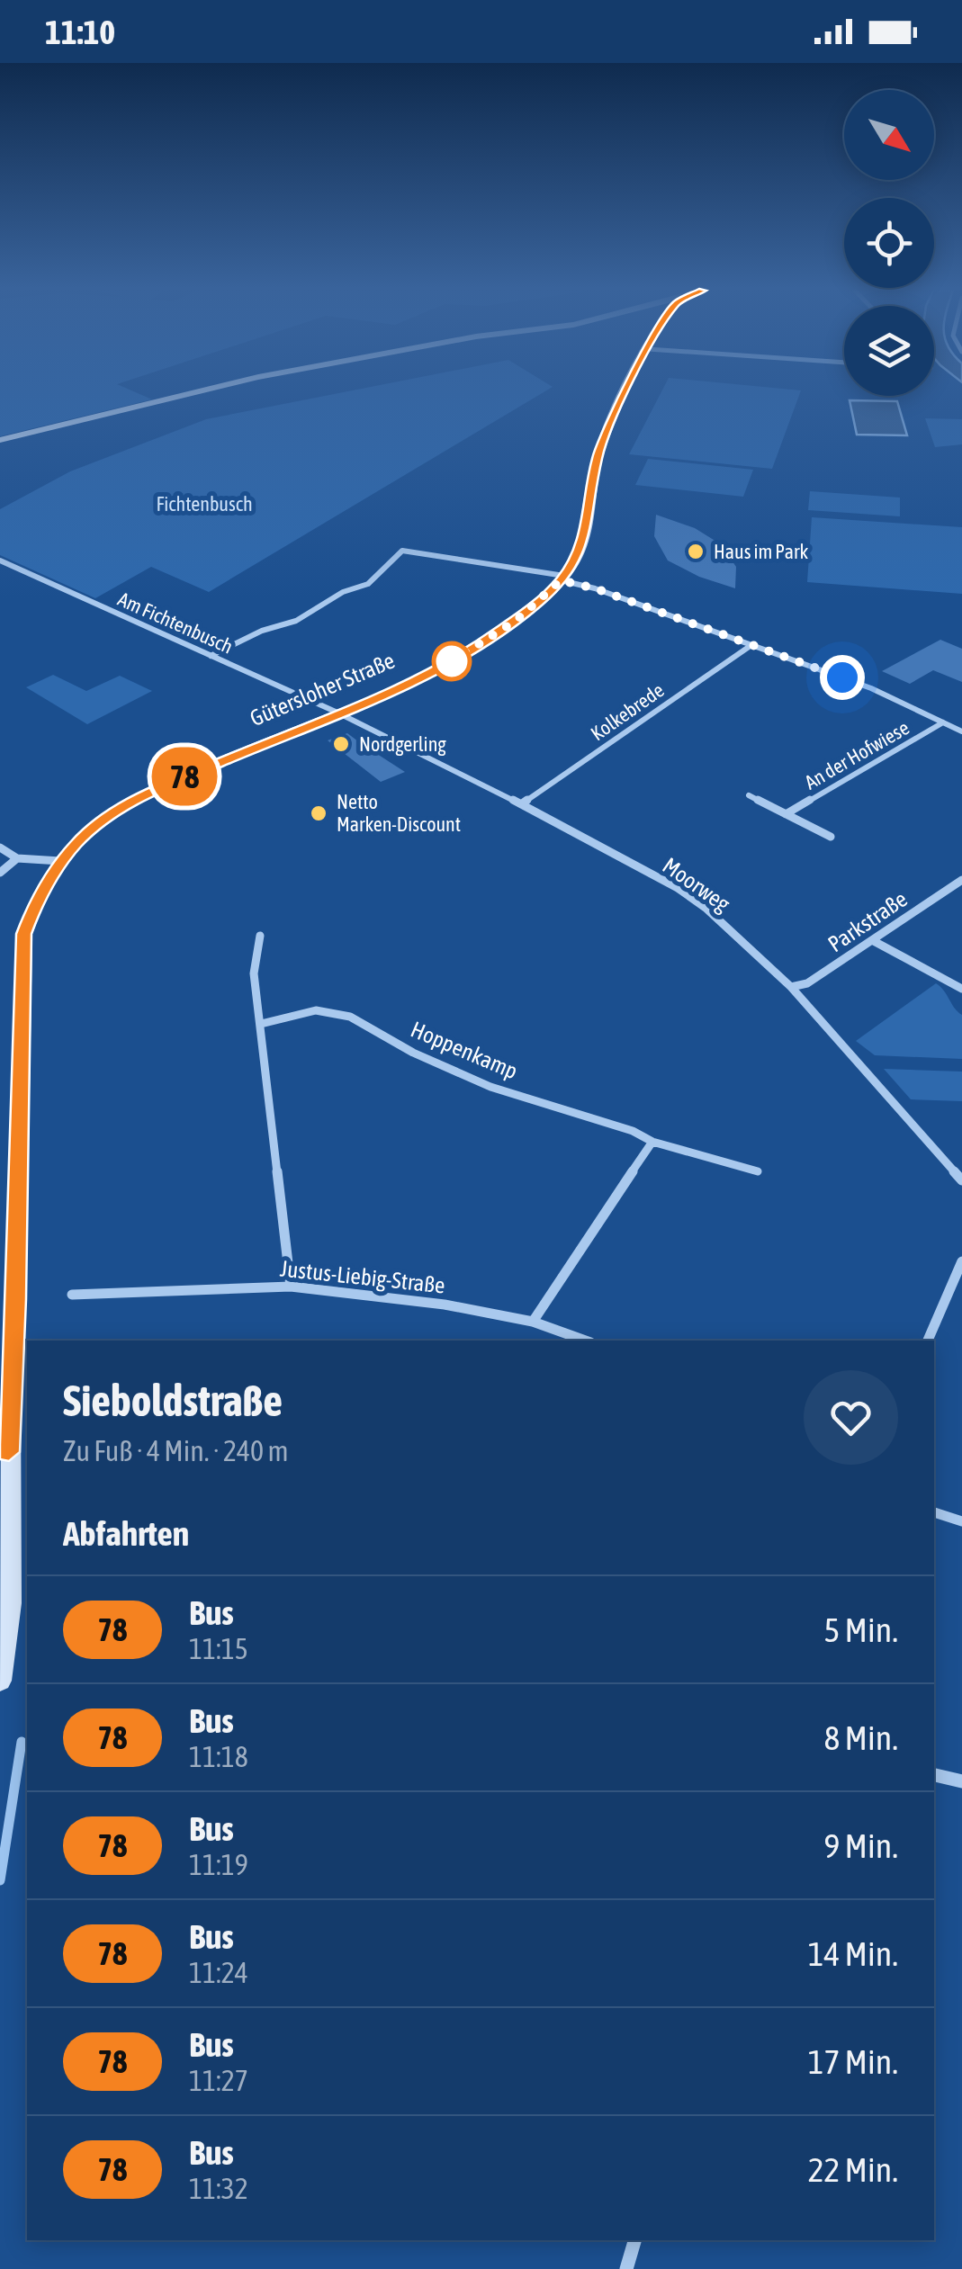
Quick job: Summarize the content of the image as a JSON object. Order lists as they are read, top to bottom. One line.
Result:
{"streets":{"main road":["Gütersloher Straße"],"street":["Am Fichtenbusch","Kolkebrede","An der Hofwiese","Moorweg","Parkstraße","Hoppenkamp","Justus-Liebig-Straße"]},"crossings":[["Am Fichtenbusch","Gütersloher Straße"],["Am Fichtenbusch","Moorweg"],["Gütersloher Straße","Moorweg"],["Kolkebrede","Moorweg"],["Moorweg","Parkstraße"]],"parks":["Fichtenbusch"],"places":["Haus im Park","Nordgerling","Netto Marken-Discount"],"lines":["bus line 78"],"north":"bottom right","page":{"status":"11:10","on_map":"78","heading":[["Sieboldstraße","Zu Fuß · 4 Min. · 240 m"],"Abfahrten"],"list":[{"mark":"78","name":"Bus","note":"11:15","value":"5 Min."},{"mark":"78","name":"Bus","note":"11:18","value":"8 Min."},{"mark":"78","name":"Bus","note":"11:19","value":"9 Min."},{"mark":"78","name":"Bus","note":"11:24","value":"14 Min."},{"mark":"78","name":"Bus","note":"11:27","value":"17 Min."},{"mark":"78","name":"Bus","note":"11:32","value":"22 Min."}]}}
